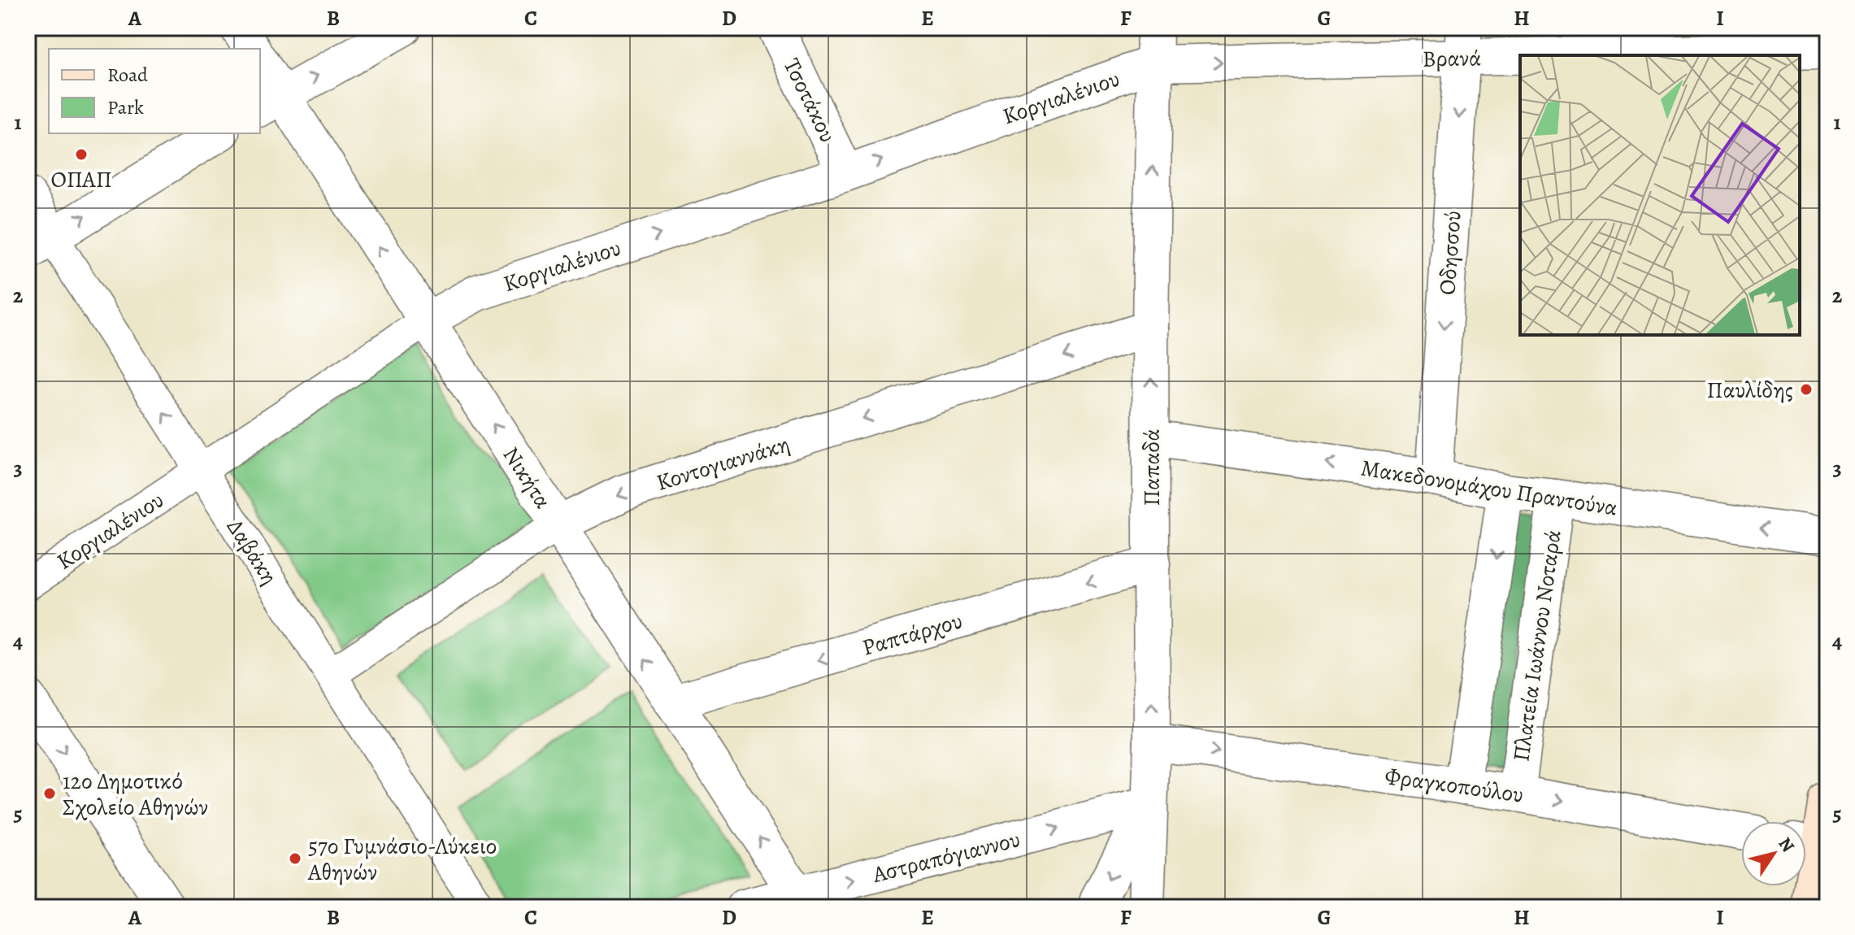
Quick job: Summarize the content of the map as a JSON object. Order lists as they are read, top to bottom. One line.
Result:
{"streets":{"street":["Βρανά","Κοργιαλένιου","Τσοτάκου","Οδησσού","Κοντογιαννάκη","Παπαδά","Νικήτα","Μακεδονομάχου Πραντούνα","Δαβάκη","Ραπτάρχου","Πλατεία Ιωάννου Νοταρά","Φραγκοπούλου","Αστραπόγιαννου"]},"crossings":[["Βρανά","Κοργιαλένιου"],["Βρανά","Οδησσού"],["Βρανά","Παπαδά"],["Κοργιαλένιου","Τσοτάκου"],["Κοργιαλένιου","Παπαδά"],["Κοργιαλένιου","Νικήτα"],["Κοργιαλένιου","Δαβάκη"],["Οδησσού","Μακεδονομάχου Πραντούνα"],["Κοντογιαννάκη","Παπαδά"],["Κοντογιαννάκη","Νικήτα"],["Κοντογιαννάκη","Δαβάκη"],["Παπαδά","Μακεδονομάχου Πραντούνα"],["Παπαδά","Ραπτάρχου"],["Παπαδά","Φραγκοπούλου"],["Παπαδά","Αστραπόγιαννου"],["Νικήτα","Ραπτάρχου"],["Νικήτα","Αστραπόγιαννου"],["Μακεδονομάχου Πραντούνα","Πλατεία Ιωάννου Νοταρά"],["Πλατεία Ιωάννου Νοταρά","Φραγκοπούλου"]],"one_way":["Βρανά","Κοργιαλένιου","Οδησσού","Κοντογιαννάκη","Παπαδά","Νικήτα","Μακεδονομάχου Πραντούνα","Ραπτάρχου","Φραγκοπούλου","Αστραπόγιαννου"],"places":["ΟΠΑΠ","Παυλίδης","12ο Δημοτικό Σχολείο Αθηνών","57ο Γυμνάσιο-Λύκειο Αθηνών"],"legend":["Road","Park"],"north":"top right","grid":{"columns":["A","B","C","D","E","F","G","H","I"],"rows":["1","2","3","4","5"]}}
